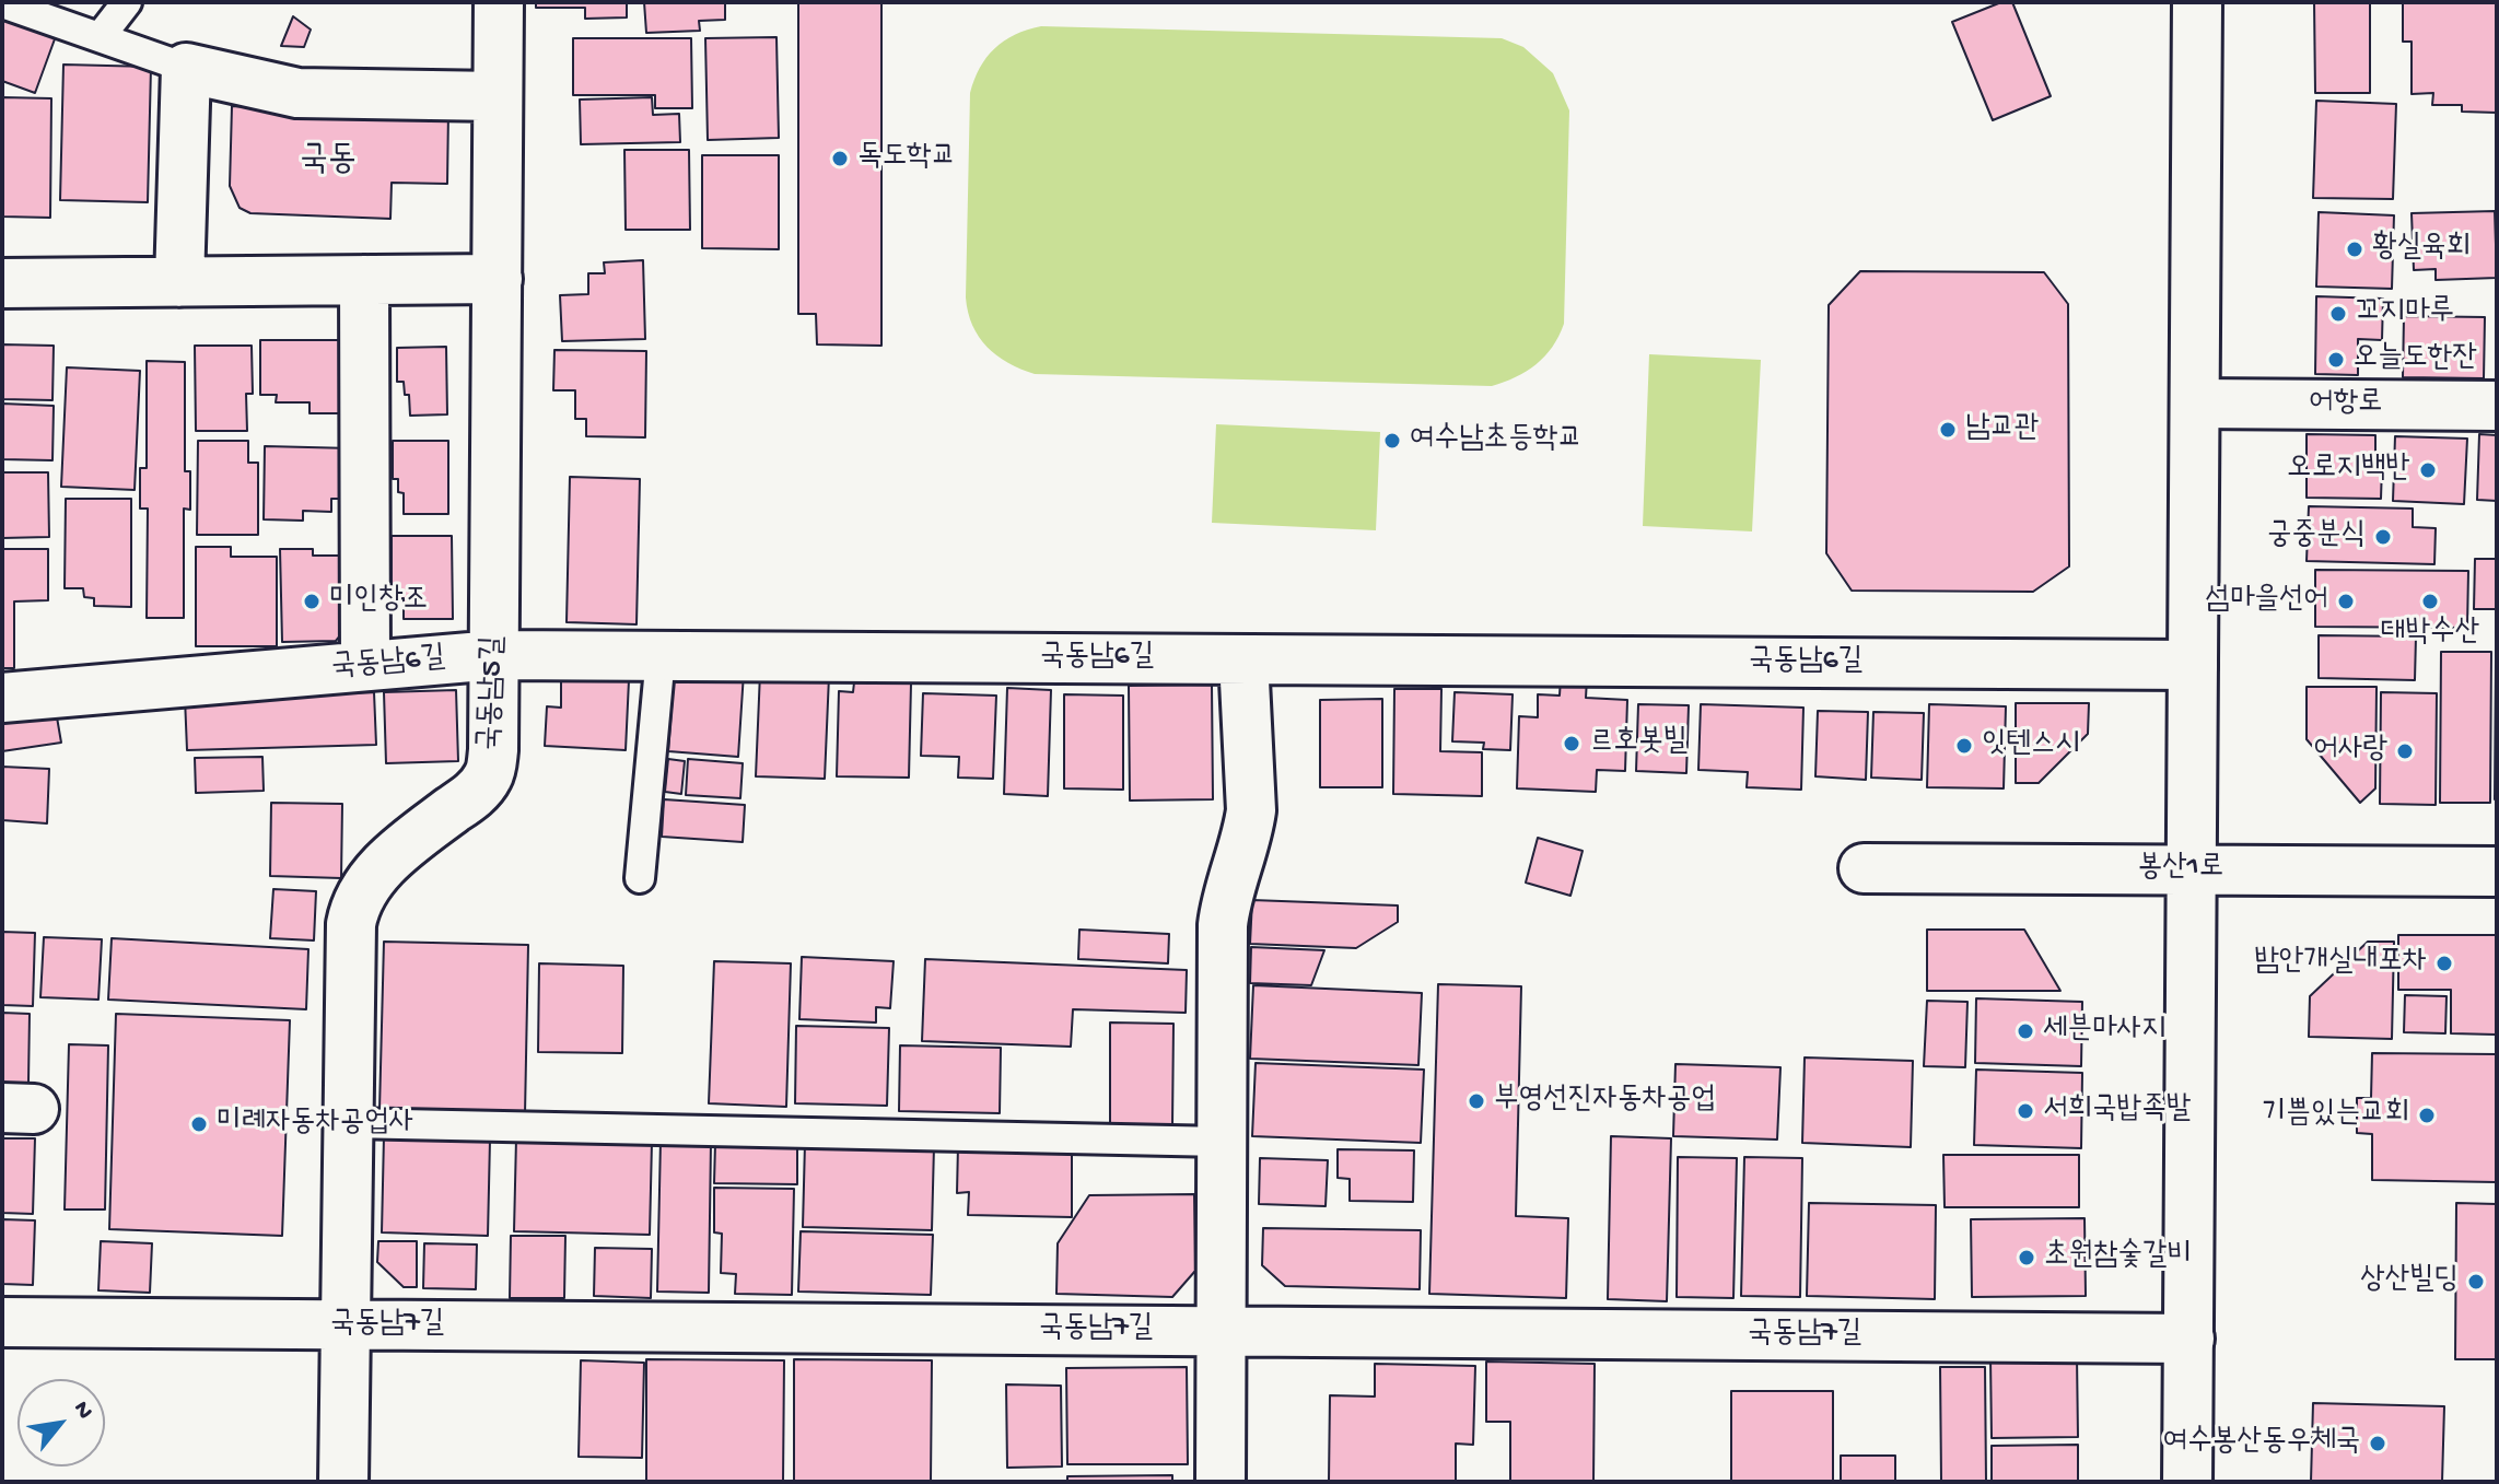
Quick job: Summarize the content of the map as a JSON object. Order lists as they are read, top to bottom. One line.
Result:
{"streets":{"street":["어항로","국동남6길","국동남5길","봉산1로","국동남7길"]},"crossings":[["국동남6길","국동남5길"],["국동남5길","국동남7길"]],"districts":["국동"],"places":["독도학교","황실육회","꼬지마루","오늘도한잔","남교관","여수남초등학교","오로지백반","궁중분식","미인창조","섬마을선어","대박수산","르호봇빌","잇텐스시","어사랑","밤안개실내포차","세븐마사지","부영선진자동차공업","서희국밥족발","기쁨있는교회","미례자동차공업사","초원참숯갈비","상산빌딩","여수봉산동우체국"],"north":"top right"}
